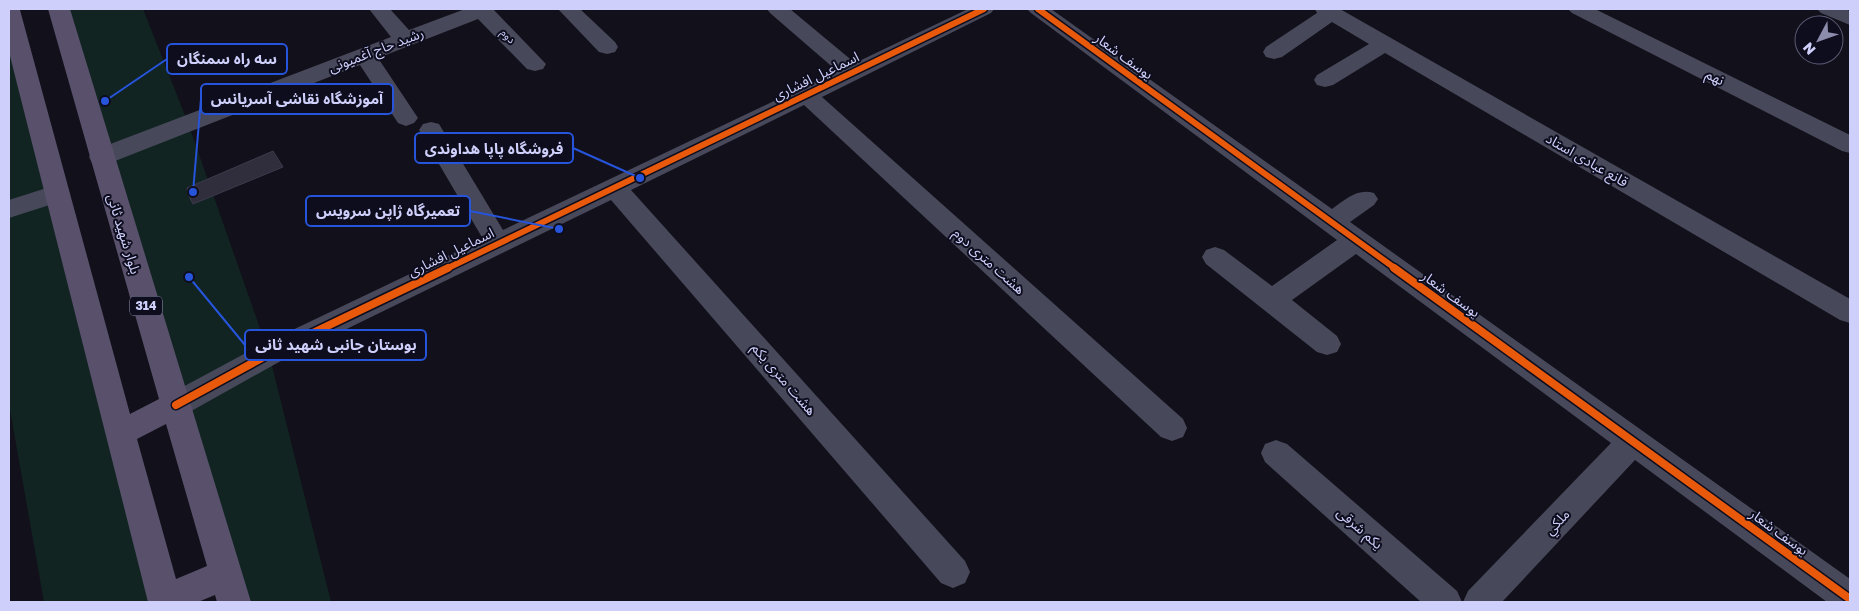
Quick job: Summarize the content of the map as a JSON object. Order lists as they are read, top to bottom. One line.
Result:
{"streets":{"main road":["بلوار شهید ثانی","314"],"street":["دوم","رشید حاج آغمیونی","یوسف شعار","اسماعیل افشاری","نهم","قانع عبادی استاد","هشت متری دوم","هشت متری یکم","ملکي","یکم شرقی"]},"crossings":[["دوم","رشید حاج آغمیونی"],["رشید حاج آغمیونی","بلوار شهید ثانی"],["یوسف شعار","ملکي"],["اسماعیل افشاری","بلوار شهید ثانی"],["اسماعیل افشاری","هشت متری دوم"],["اسماعیل افشاری","هشت متری یکم"]],"places":["سه راه سمنگان","فروشگاه پاپا هداوندی","آموزشگاه نقاشی آسریانس","تعمیرگاه ژاپن سرویس","بوستان جانبی شهید ثانی"],"north":"bottom left"}
